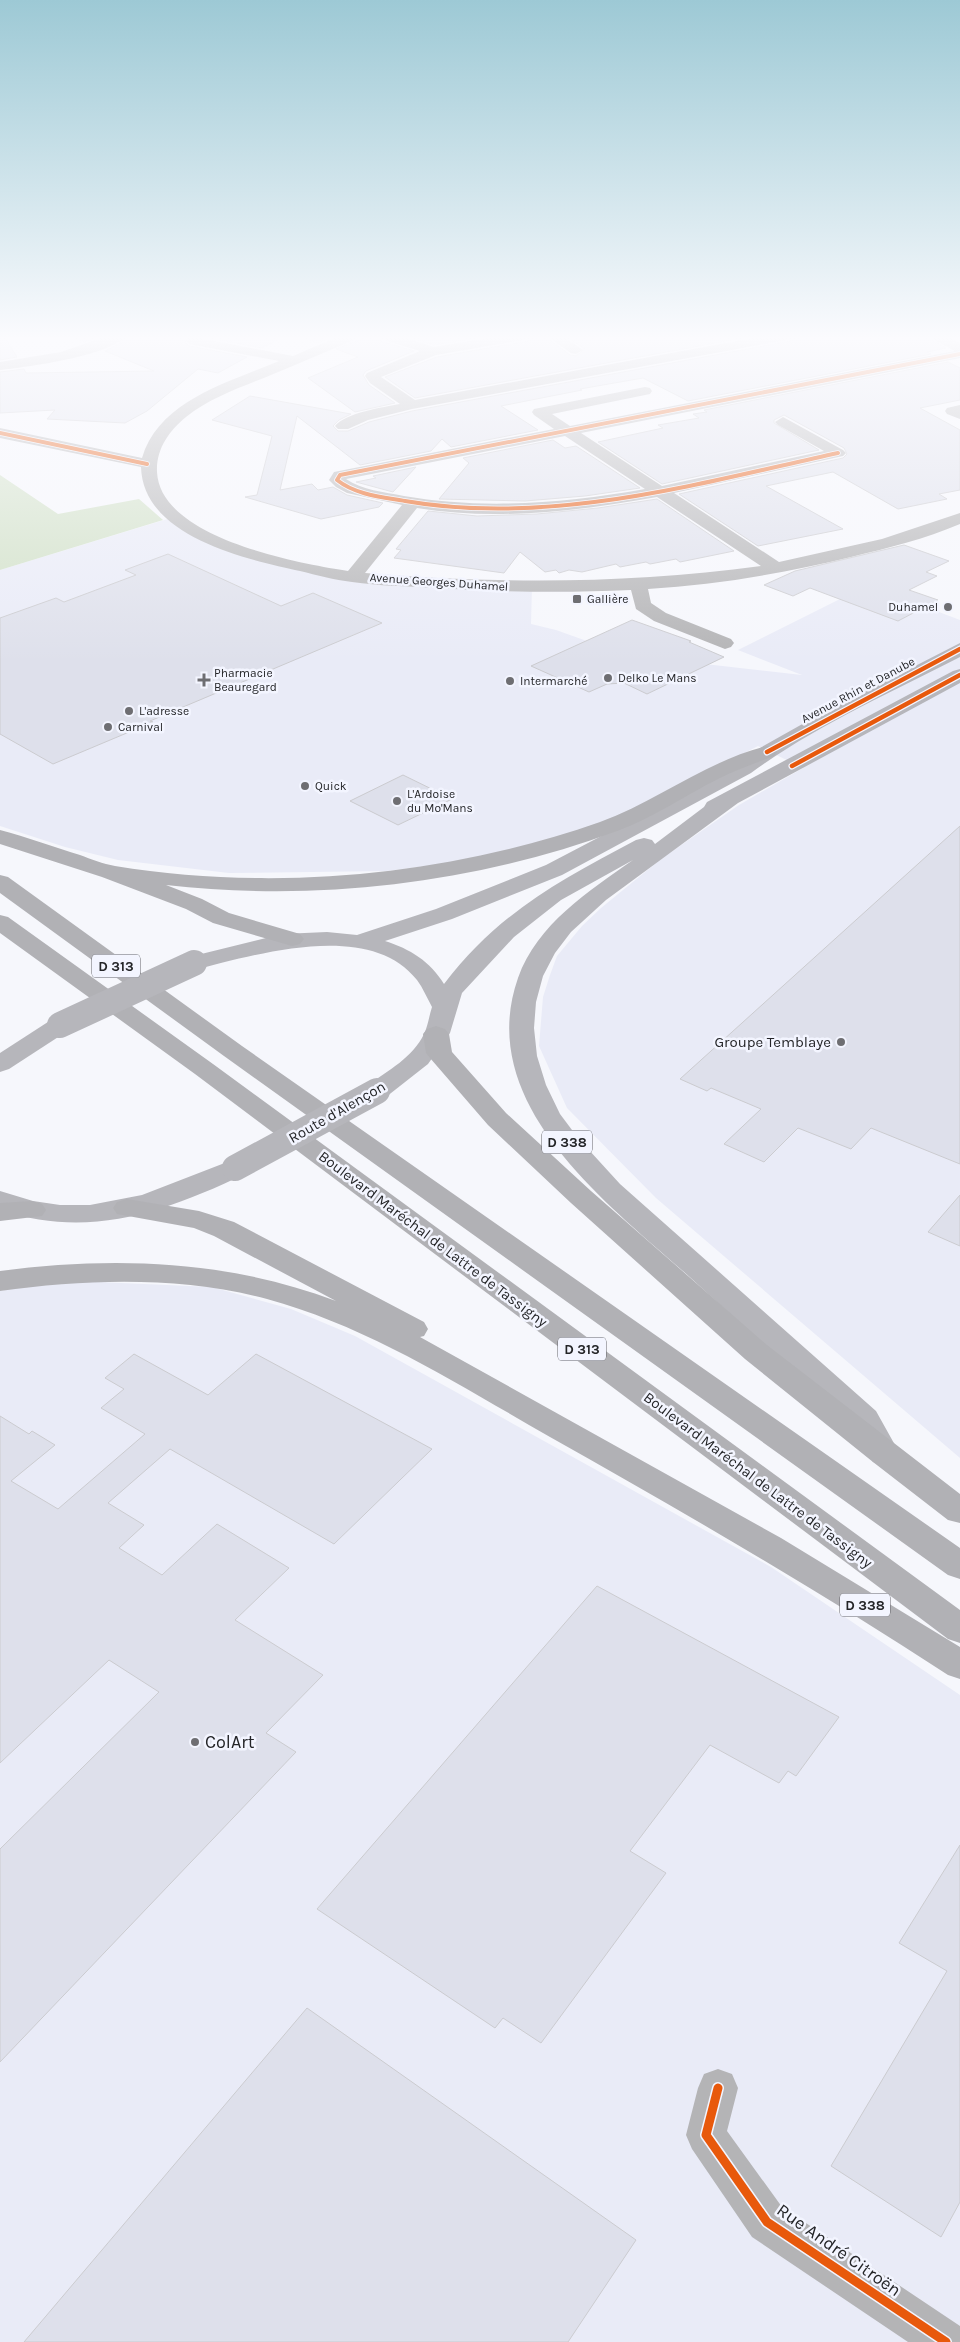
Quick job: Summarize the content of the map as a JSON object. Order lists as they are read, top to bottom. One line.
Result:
{"streets":{"highway":["D 313","D 338","Boulevard Maréchal de Lattre de Tassigny"],"main road":["Avenue Rhin et Danube","Route d'Alençon"],"street":["Avenue Georges Duhamel","Rue André Citroën"]},"crossings":[["Route d'Alençon","D 338"]],"places":{"transit":["Gallière"],"other":["Duhamel","Delko Le Mans","Intermarché","L'adresse","Carnival","Quick","L'Ardoise du Mo'Mans","Groupe Temblaye","ColArt"],"health":["Pharmacie Beauregard"]}}
